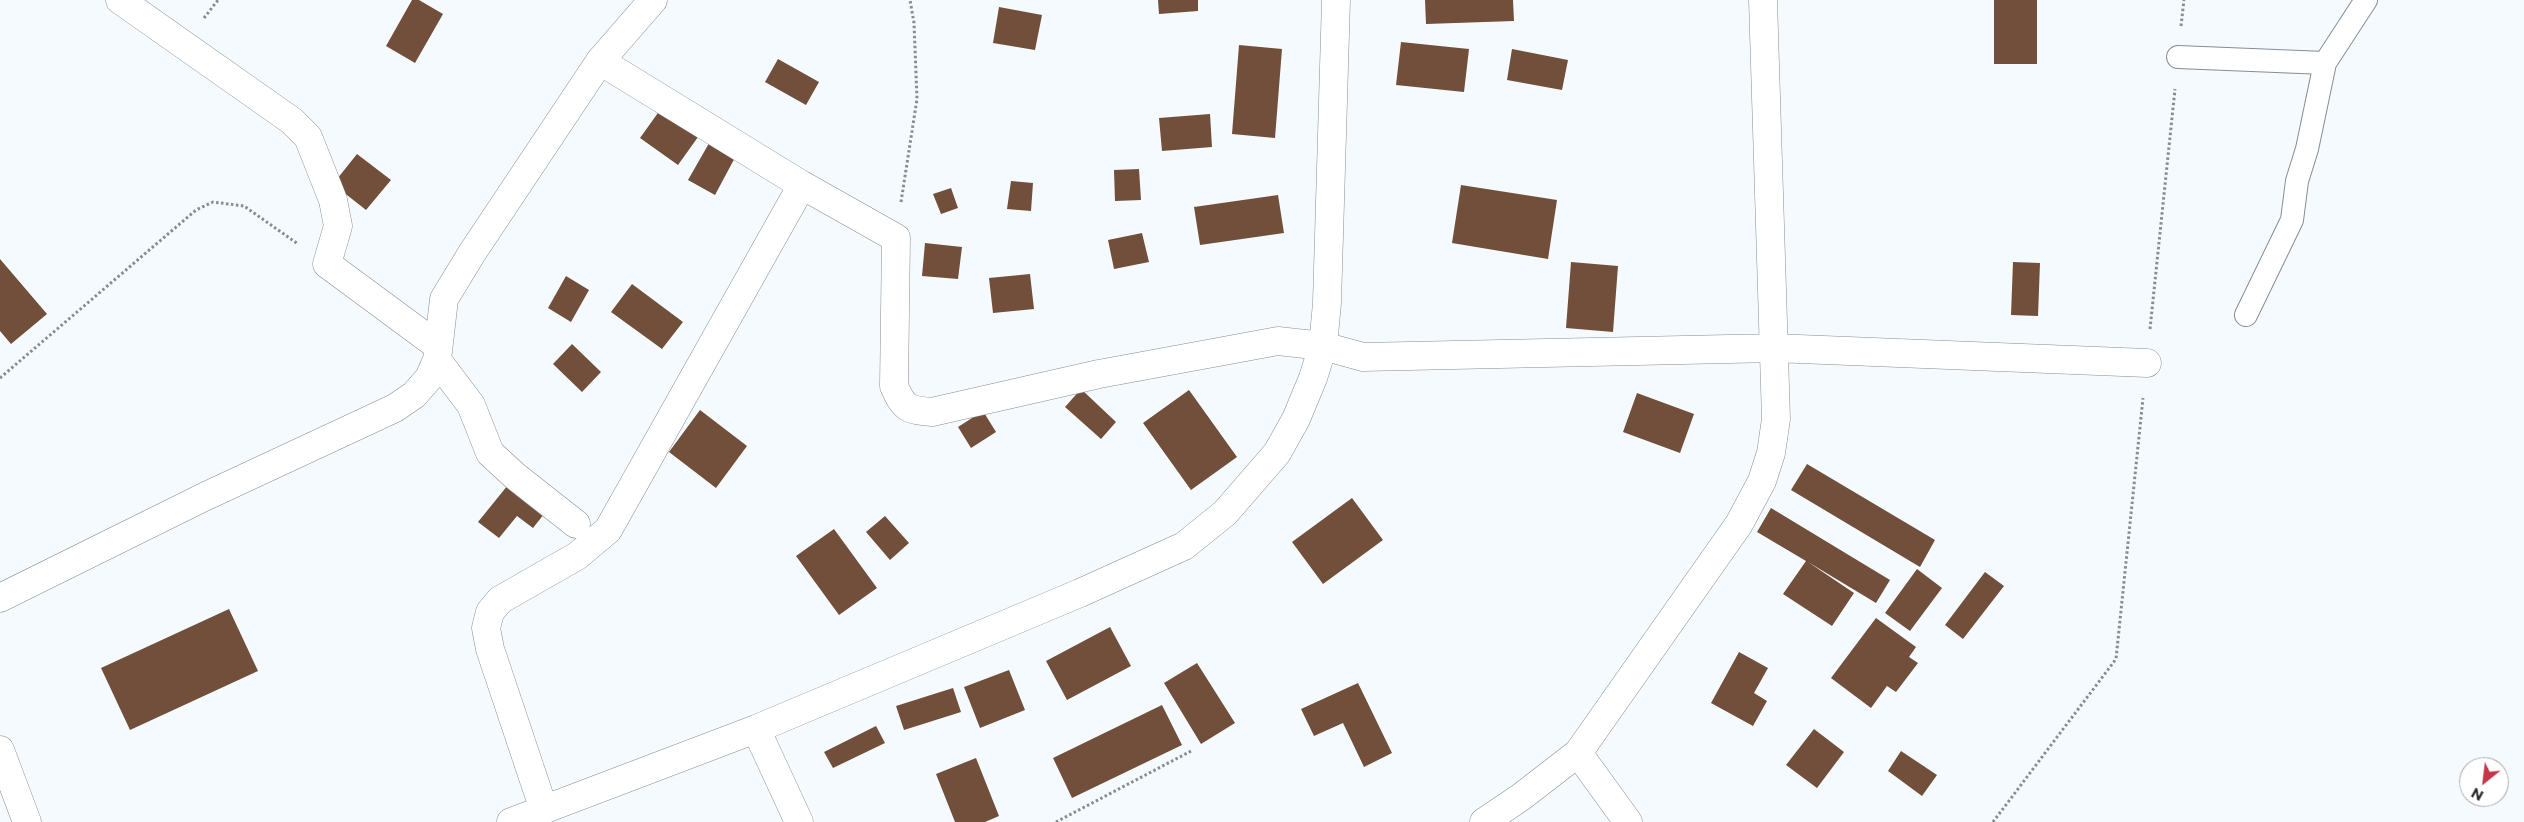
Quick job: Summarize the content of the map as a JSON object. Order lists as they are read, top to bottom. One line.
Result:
{"north":"bottom left"}
